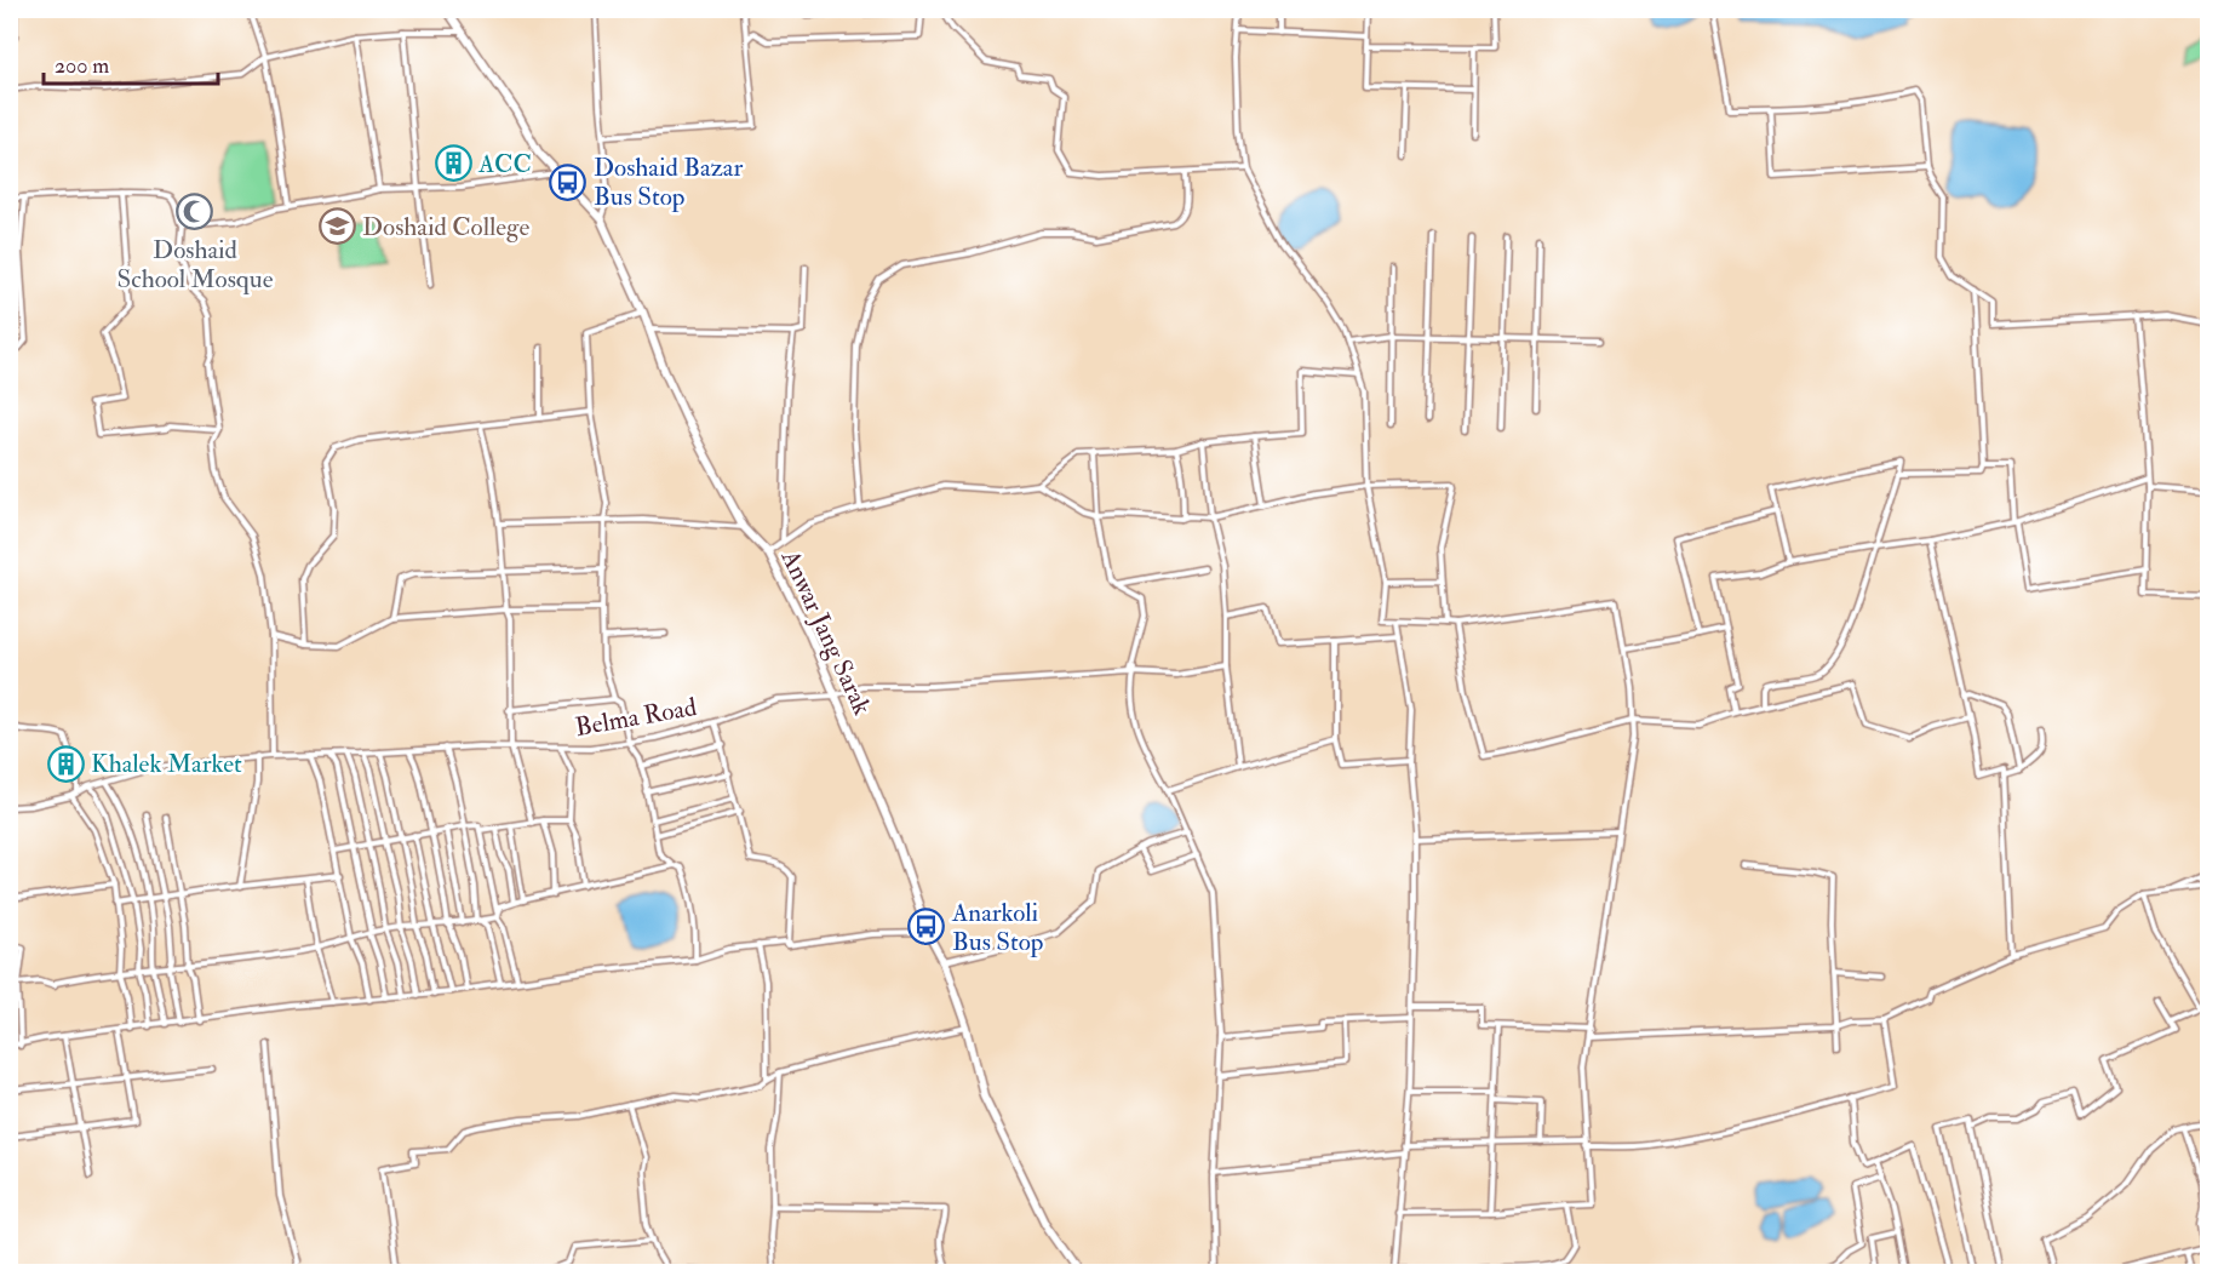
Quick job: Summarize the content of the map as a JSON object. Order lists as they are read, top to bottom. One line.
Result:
{"streets":{"main road":["Anwar Jang Sarak"],"street":["Belma Road"]},"crossings":[["Anwar Jang Sarak","Belma Road"]],"places":{"building":["ACC","Khalek Market"],"bus stop":["Doshaid Bazar Bus Stop","Anarkoli Bus Stop"],"mosque":["Doshaid School Mosque"],"school or university":["Doshaid College"]},"scale_bar":"200 m"}
